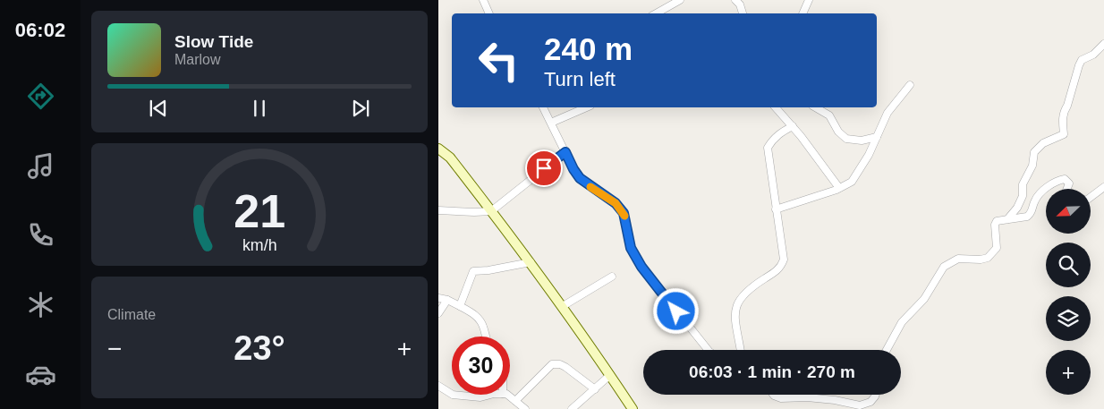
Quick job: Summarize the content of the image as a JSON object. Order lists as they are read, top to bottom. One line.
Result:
{"north":"bottom left","page":{"tabs":"06:02","turn":["240 m","Turn left"],"song":["Slow Tide","Marlow"],"map_buttons":"+","tile":"Climate","heat":["−","23°","+"],"limit":"30","trip":"06:03 · 1 min · 270 m","gauge":["21","km/h"]}}
